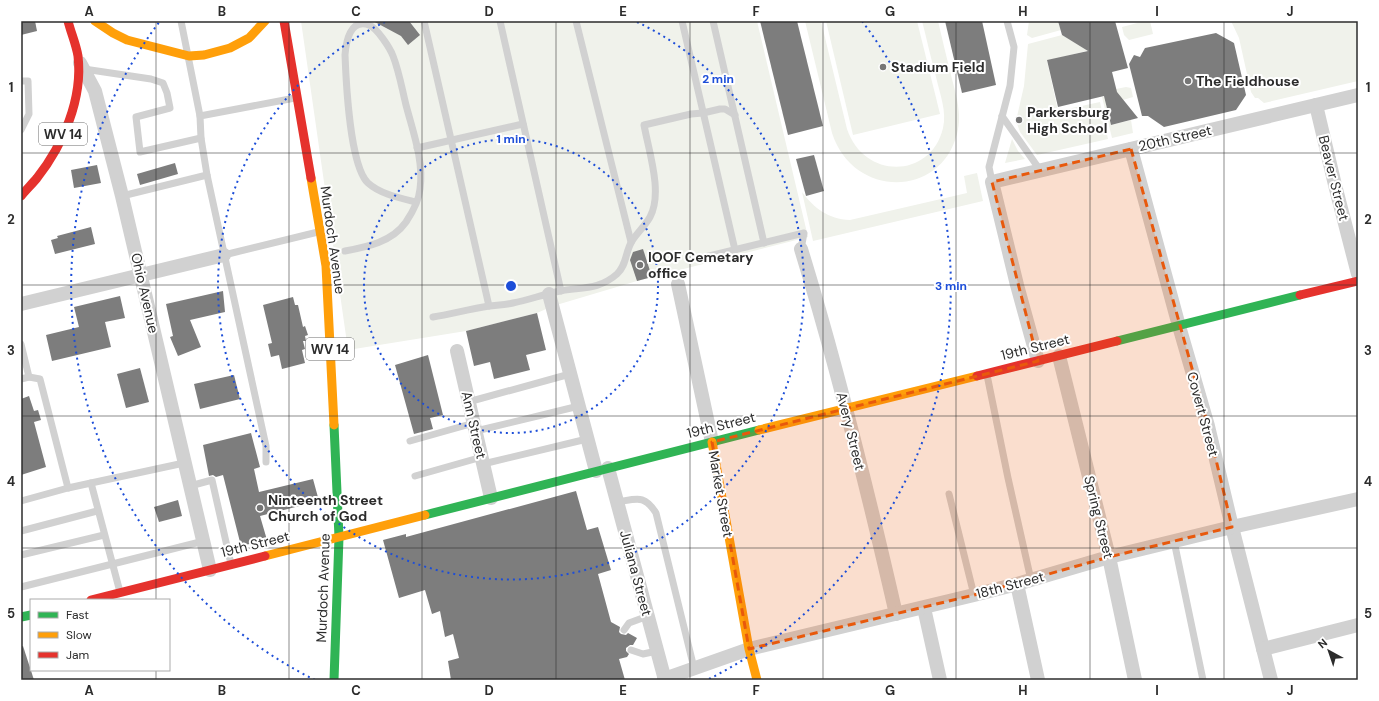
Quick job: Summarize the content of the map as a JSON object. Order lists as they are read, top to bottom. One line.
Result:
{"streets":{"street":["WV 14","20th Street","Beaver Street","Murdoch Avenue","Ohio Avenue","19th Street","Covert Street","Ann Street","Avery Street","Market Street","Spring Street","Juliana Street","18th Street"]},"crossings":[["WV 14","Ohio Avenue"],["20th Street","Beaver Street"],["20th Street","Covert Street"],["Murdoch Avenue","19th Street"],["Ohio Avenue","19th Street"],["19th Street","Covert Street"],["19th Street","Ann Street"],["19th Street","Avery Street"],["19th Street","Market Street"],["19th Street","Spring Street"],["19th Street","Juliana Street"],["Covert Street","18th Street"],["Avery Street","18th Street"],["Market Street","18th Street"],["Spring Street","18th Street"],["Juliana Street","18th Street"]],"places":["Stadium Field","The Fieldhouse","Parkersburg High School","IOOF Cemetary office","Ninteenth Street Church of God"],"legend":["Fast","Slow","Jam"],"north":"top left","grid":{"columns":["A","B","C","D","E","F","G","H","I","J"],"rows":["1","2","3","4","5"]},"rings":["2 min","1 min","3 min"]}
